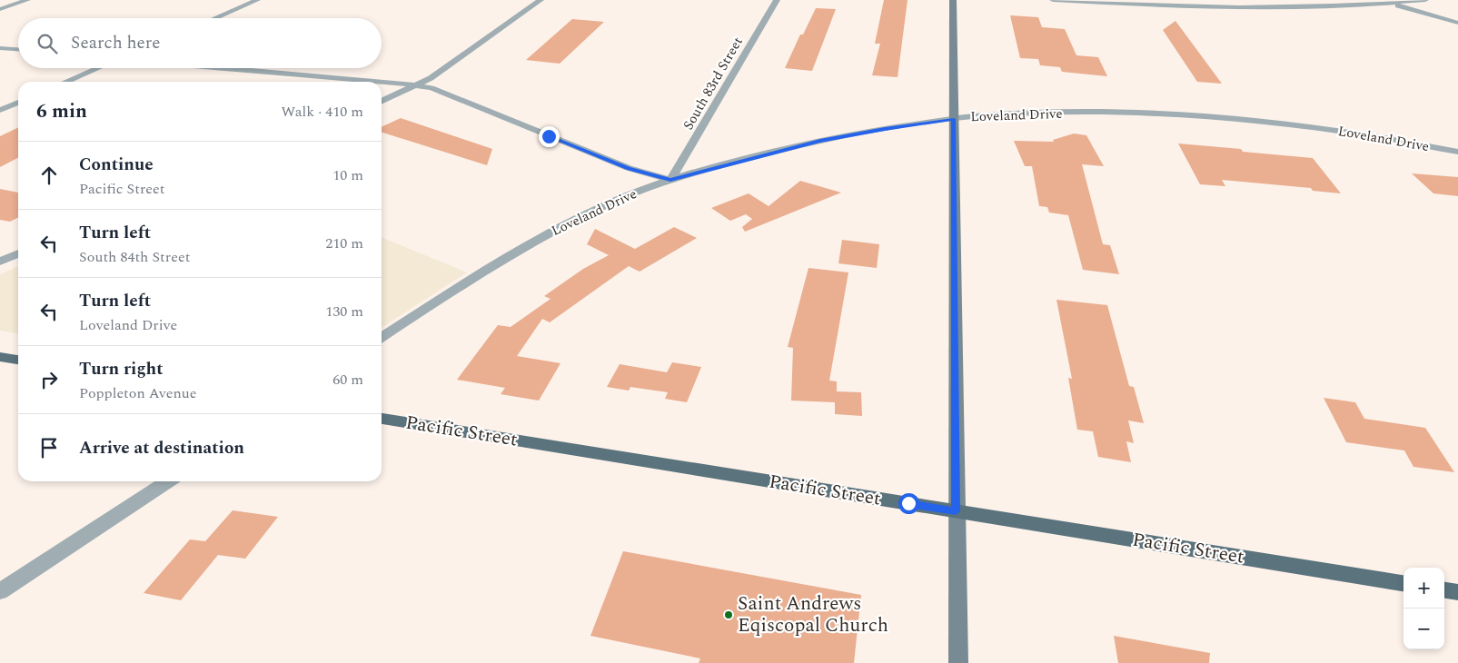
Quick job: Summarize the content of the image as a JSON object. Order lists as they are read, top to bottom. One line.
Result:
{"streets":{"main road":["Pacific Street"],"street":["South 83rd Street","Loveland Drive"]},"crossings":[["South 83rd Street","Loveland Drive"]],"places":["Saint Andrews Eqiscopal Church"],"page":{"search":"Search here","heading":["6 min","Walk · 410 m"],"list":[["Continue","Pacific Street","10 m"],["Turn left","South 84th Street","210 m"],["Turn left","Loveland Drive","130 m"],["Turn right","Poppleton Avenue","60 m"],"Arrive at destination"],"map_buttons":["+","−"]}}
